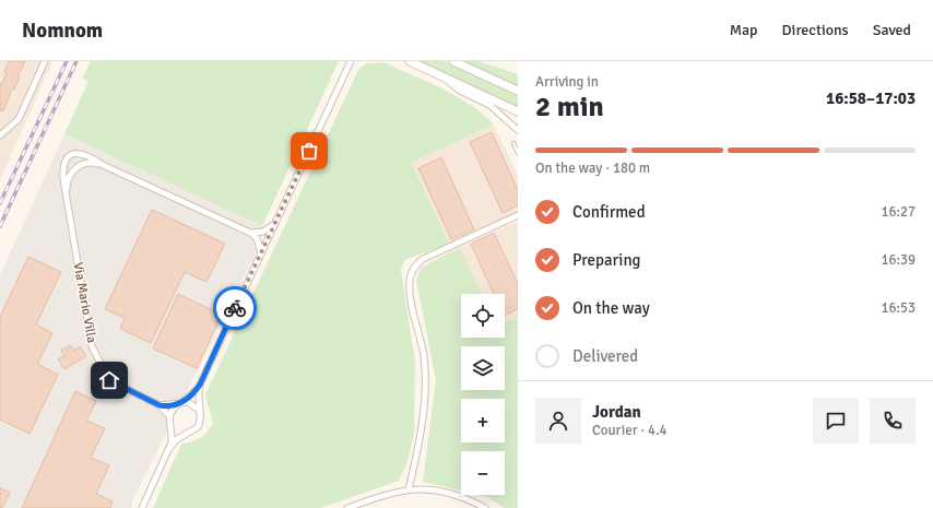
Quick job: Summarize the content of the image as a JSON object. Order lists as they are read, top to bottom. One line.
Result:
{"streets":{"street":["Via Mario Villa"]},"page":{"header":"Nomnom","nav":["Map","Directions","Saved"],"heading":["2 min","Arriving in","16:58–17:03"],"panel":["Jordan","Courier · 4.4"],"bar":"On the way · 180 m","list":[["Confirmed","16:27"],["Preparing","16:39"],["On the way","16:53"],"Delivered"],"map_buttons":["+","−"]}}
